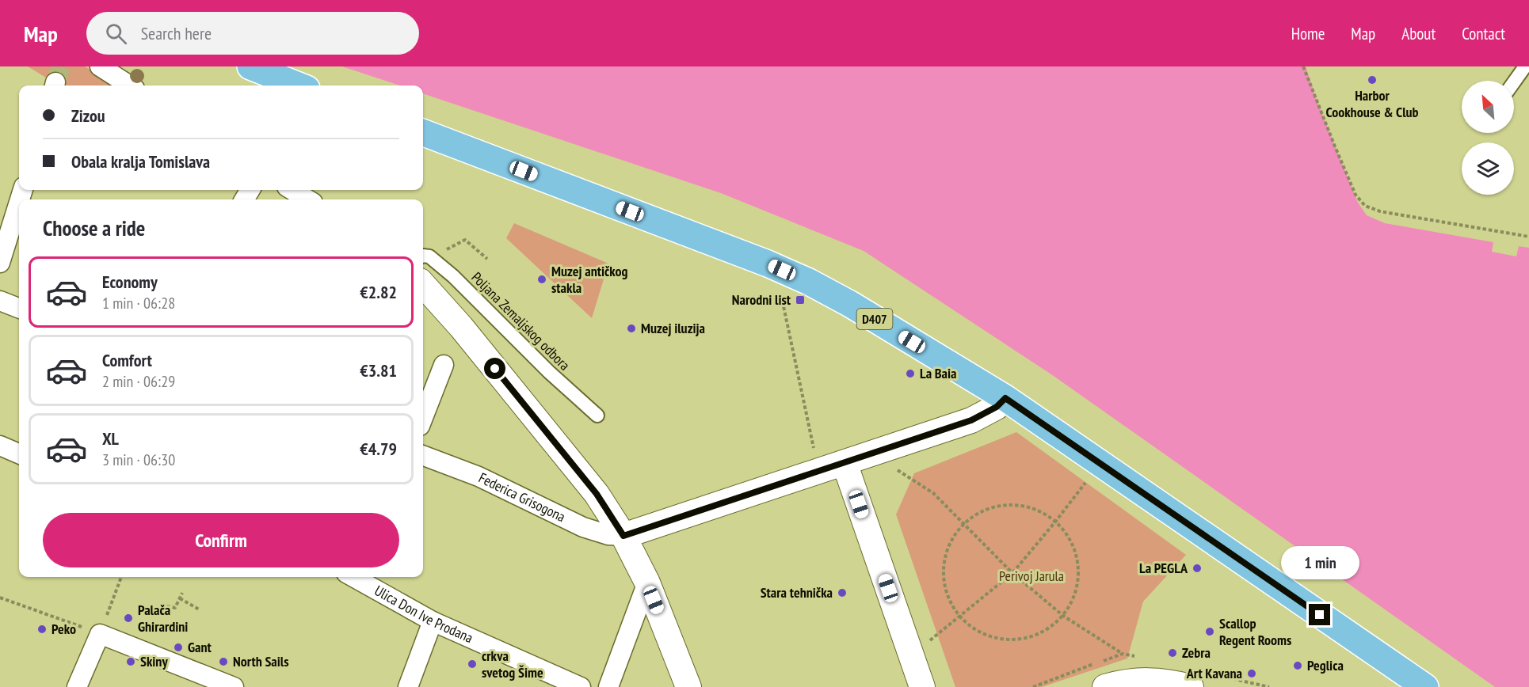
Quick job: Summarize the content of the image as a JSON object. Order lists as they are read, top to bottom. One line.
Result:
{"streets":{"main road":["D407"],"street":["Federica Grisogona","Ulica Don Ive Prodana"],"lane":["Poljana Zemaljskog odbora"]},"parks":["Perivoj Jarula"],"places":{"other":["Harbor Cookhouse & Club","Muzej antičkog stakla","Muzej iluzija","La Baia","La PEGLA","Stara tehnička","Palača Ghirardini","Peko","Scallop Regent Rooms","Gant","Zebra","Skiny","North Sails","crkva svetog Šime","Peglica","Art Kavana"],"transit":["Narodni list"]},"north":"top left","page":{"header":"Map","search":"Search here","nav":["Home","Map","About","Contact"],"banner":["Zizou","Obala kralja Tomislava"],"heading":"Choose a ride","list":[{"name":"Economy","note":"1 min · 06:28","value":"€2.82"},{"name":"Comfort","note":"2 min · 06:29","value":"€3.81"},{"name":"XL","note":"3 min · 06:30","value":"€4.79"}],"buttons":"Confirm","bubble":"1 min"}}
